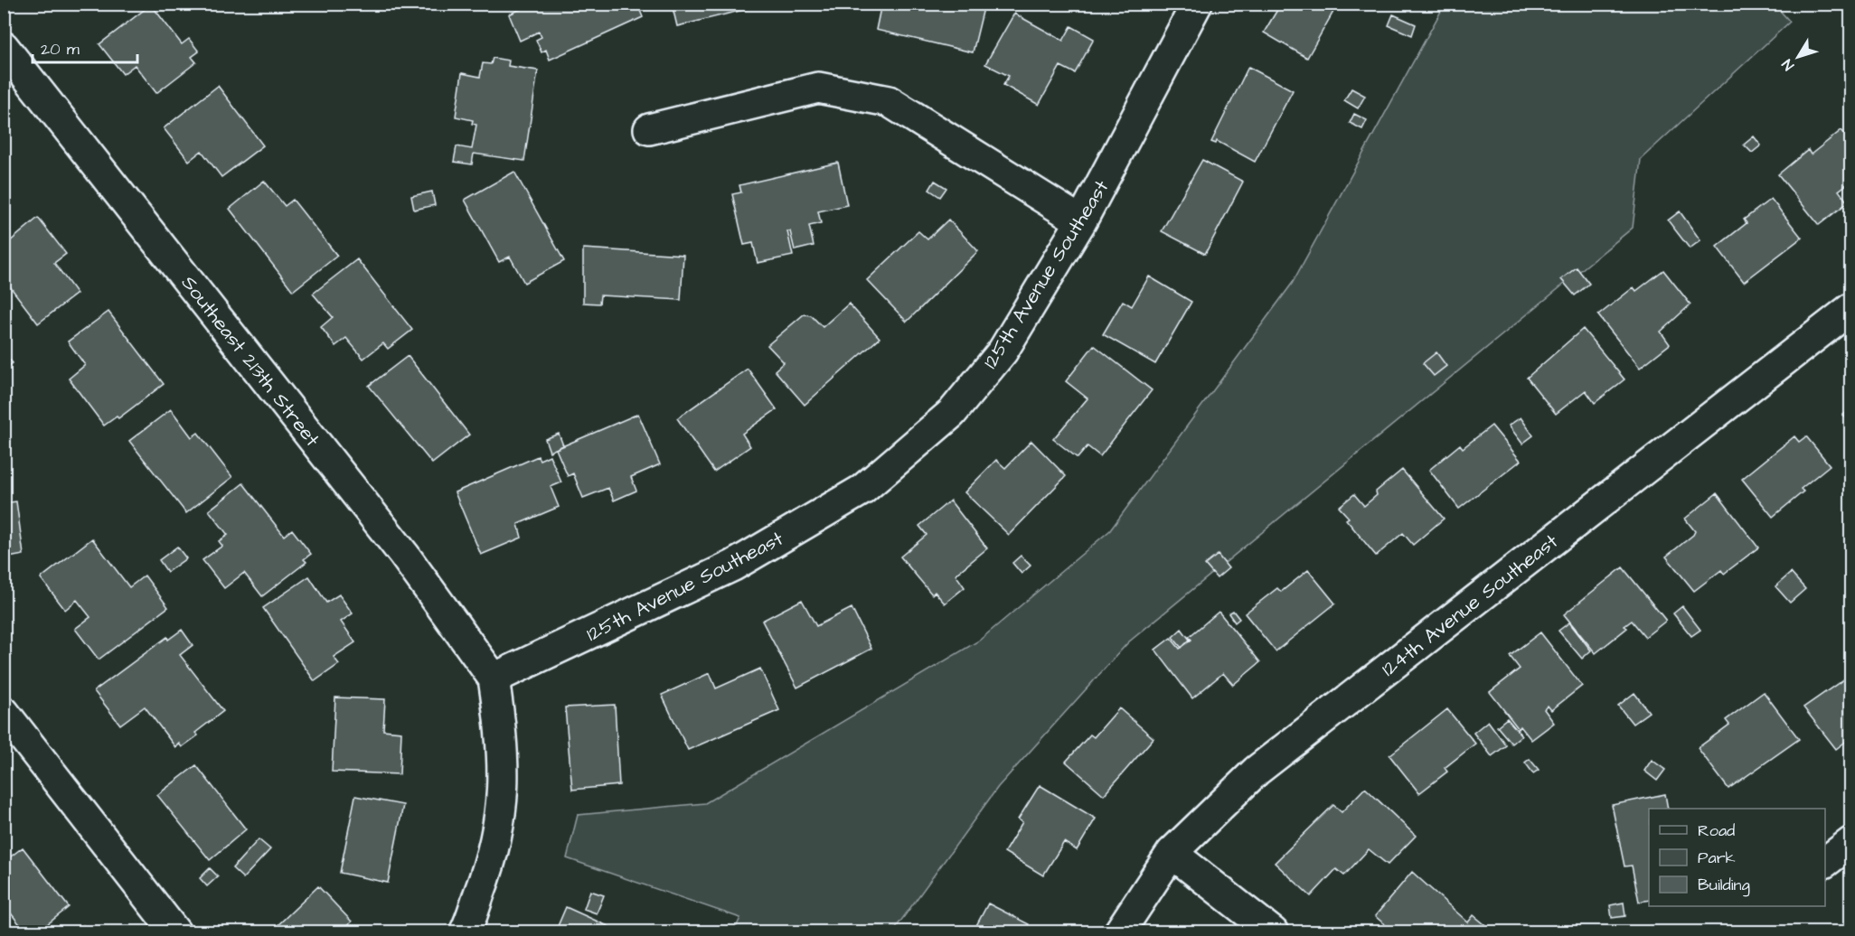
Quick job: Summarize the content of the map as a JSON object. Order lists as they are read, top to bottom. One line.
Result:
{"streets":{"street":["125th Avenue Southeast","Southeast 213th Street","124th Avenue Southeast"]},"crossings":[["125th Avenue Southeast","Southeast 213th Street"]],"legend":["Road","Park","Building"],"scale_bar":"20 m","north":"bottom left"}
